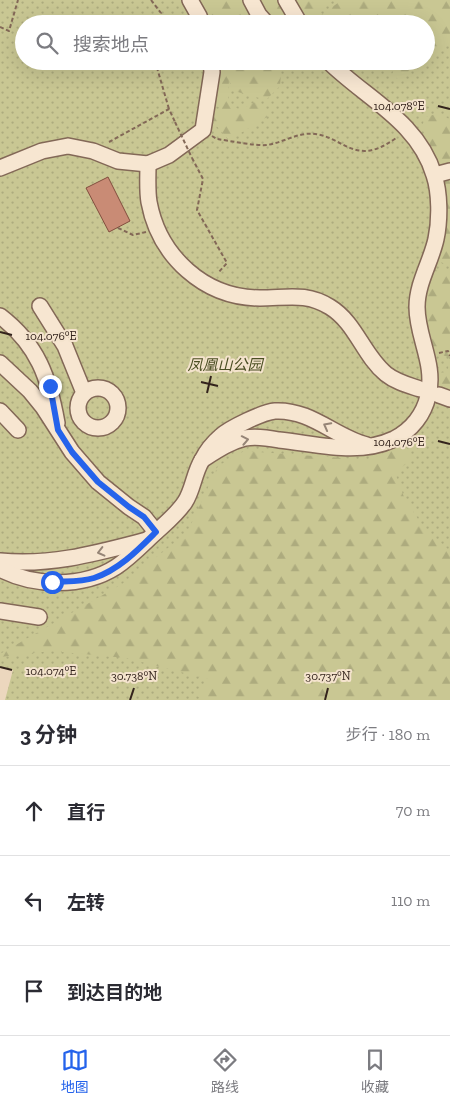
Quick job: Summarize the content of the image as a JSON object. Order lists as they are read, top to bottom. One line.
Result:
{"parks":["凤凰山公园"],"page":{"search":"搜索地点","heading":["3 分钟","步行 · 180 m"],"list":[["直行","70 m"],["左转","110 m"],"到达目的地"],"nav":["地图","路线","收藏"]},"coordinates":["104.078°E","104.076°E","104.074°E","30.738°N","30.737°N"]}
